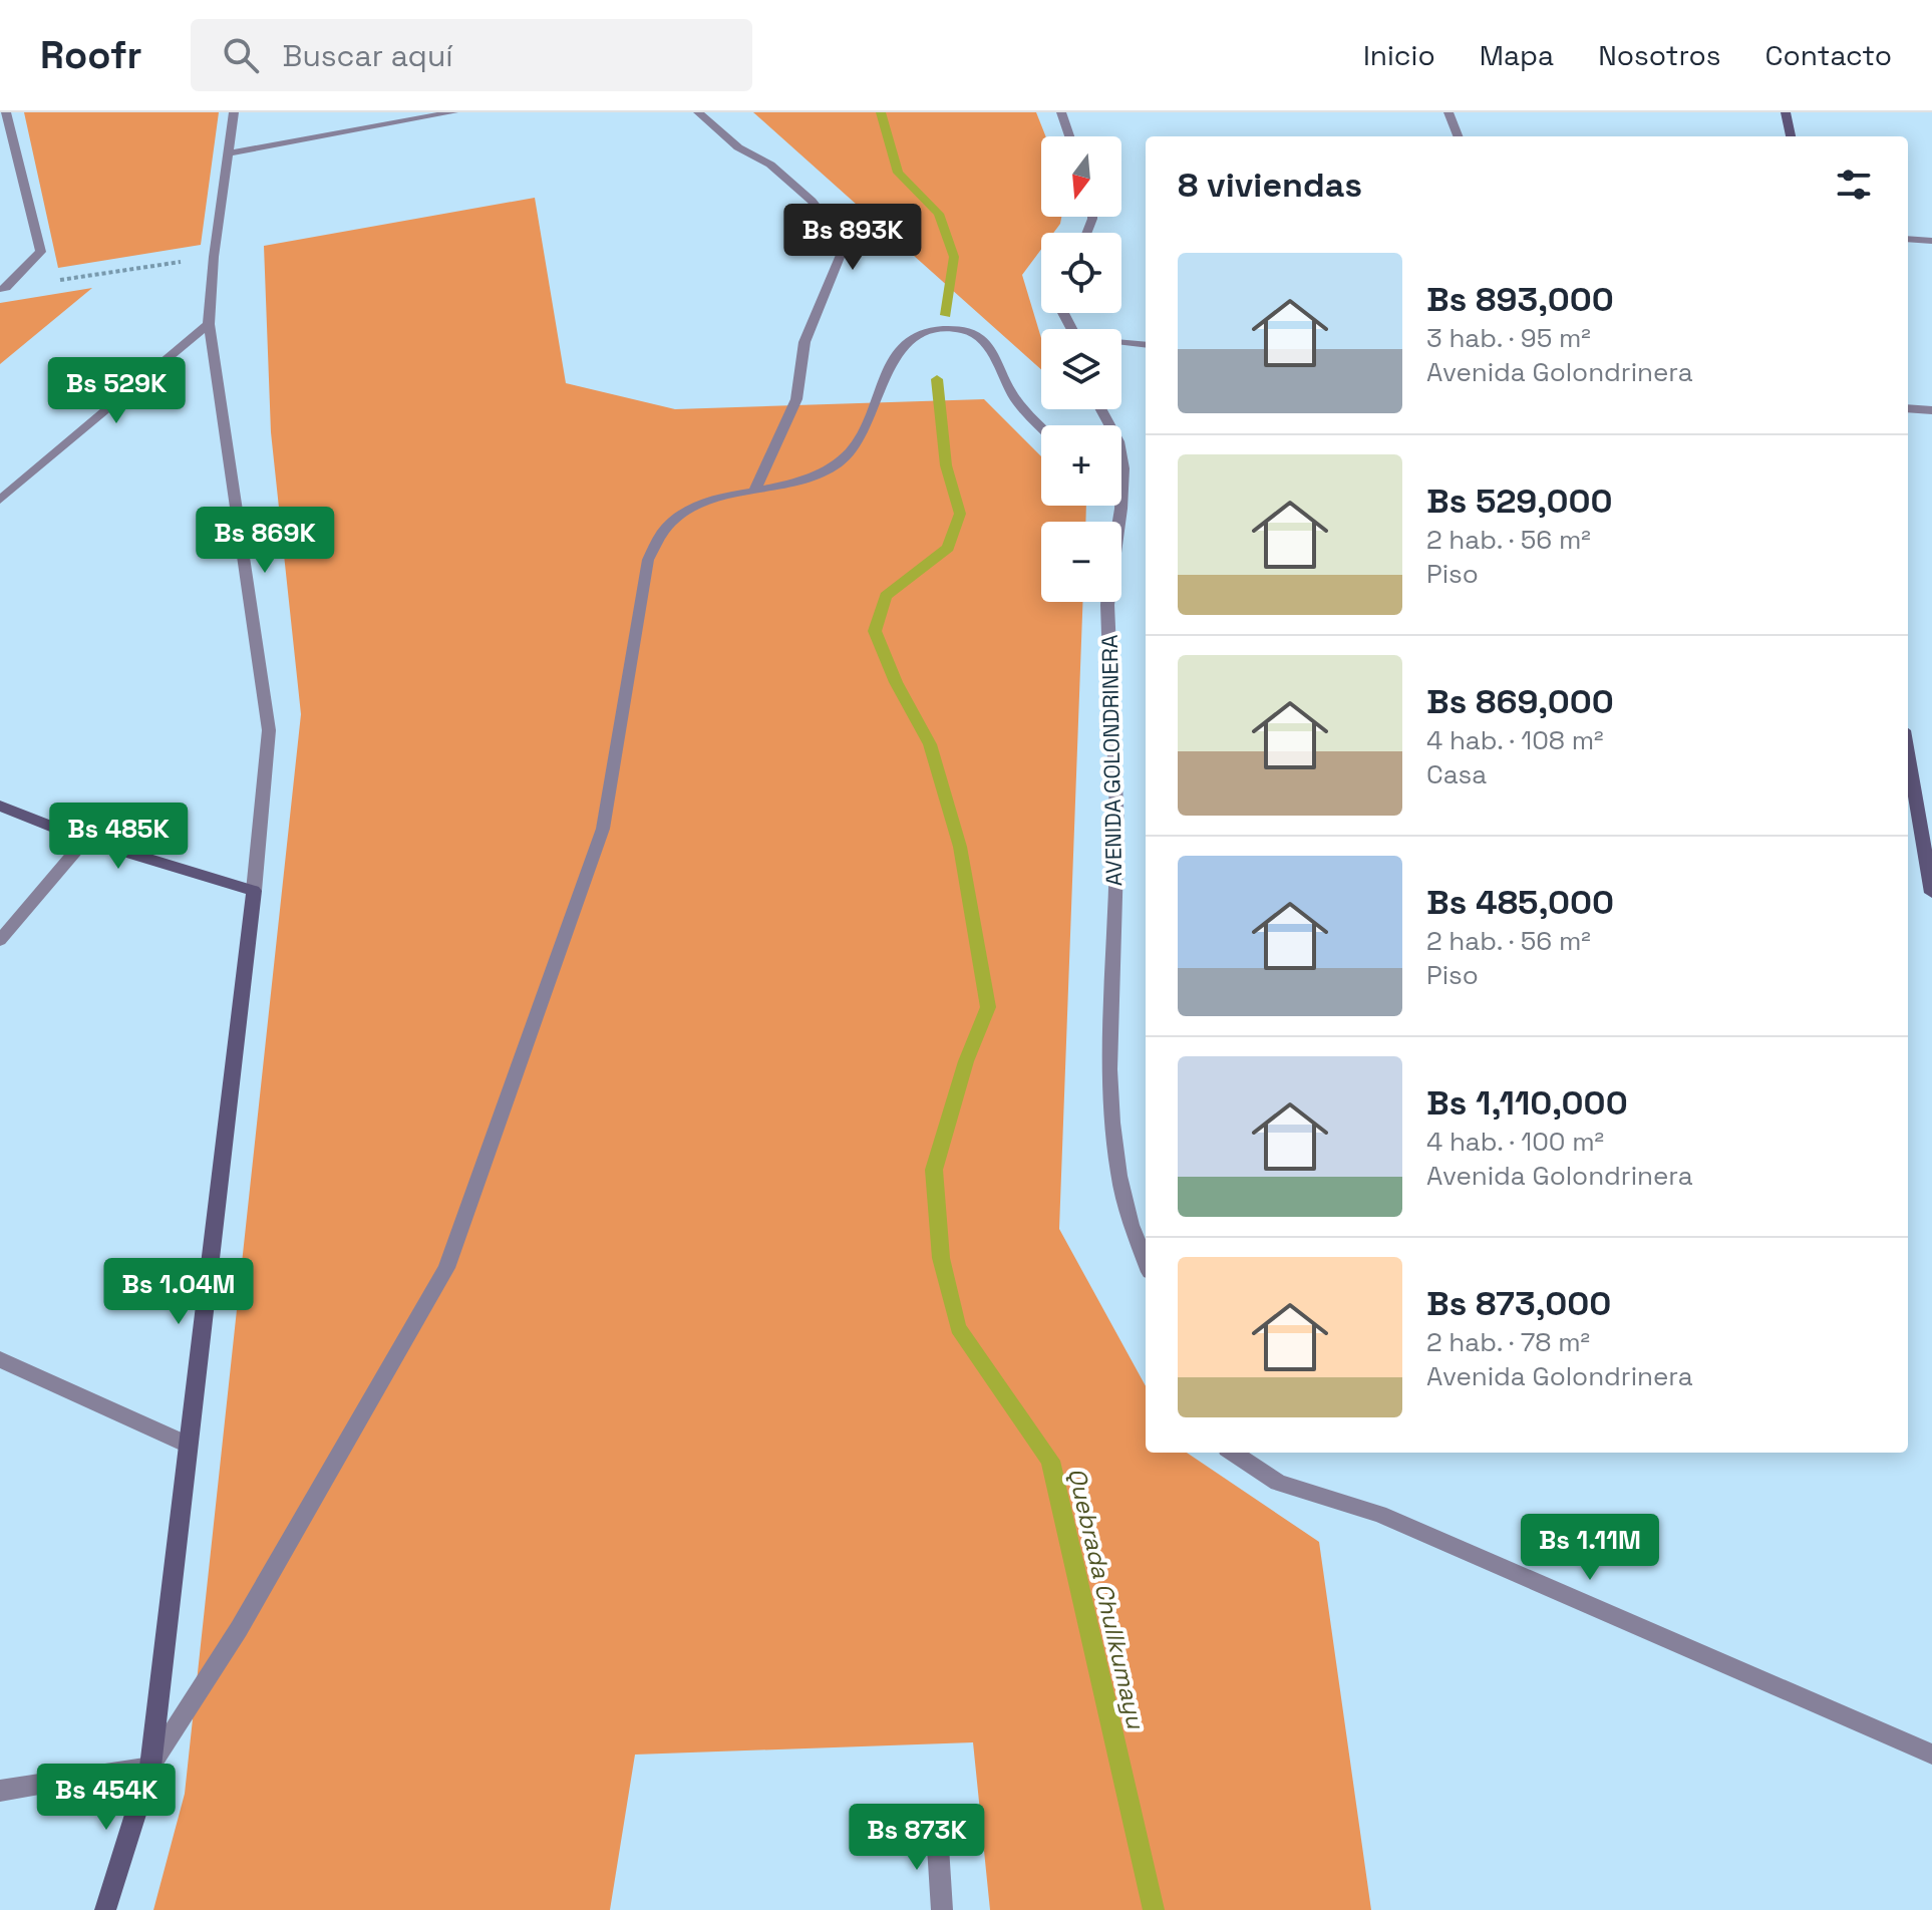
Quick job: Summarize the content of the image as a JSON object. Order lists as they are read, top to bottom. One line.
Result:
{"streets":{"street":["AVENIDA GOLONDRINERA"]},"water":["Quebrada Chullkumayu"],"north":"bottom","page":{"header":"Roofr","search":"Buscar aquí","nav":["Inicio","Mapa","Nosotros","Contacto"],"map_buttons":["+","−"],"heading":"8 viviendas","price":["Bs 893K","Bs 529K","Bs 869K","Bs 485K","Bs 1.04M","Bs 1.11M","Bs 454K","Bs 873K"],"list":[{"name":"Bs 893,000","note":"3 hab. · 95 m² · Avenida Golondrinera"},{"name":"Bs 529,000","note":"2 hab. · 56 m² · Piso"},{"name":"Bs 869,000","note":"4 hab. · 108 m² · Casa"},{"name":"Bs 485,000","note":"2 hab. · 56 m² · Piso"},{"name":"Bs 1,110,000","note":"4 hab. · 100 m² · Avenida Golondrinera"},{"name":"Bs 873,000","note":"2 hab. · 78 m² · Avenida Golondrinera"}]}}
